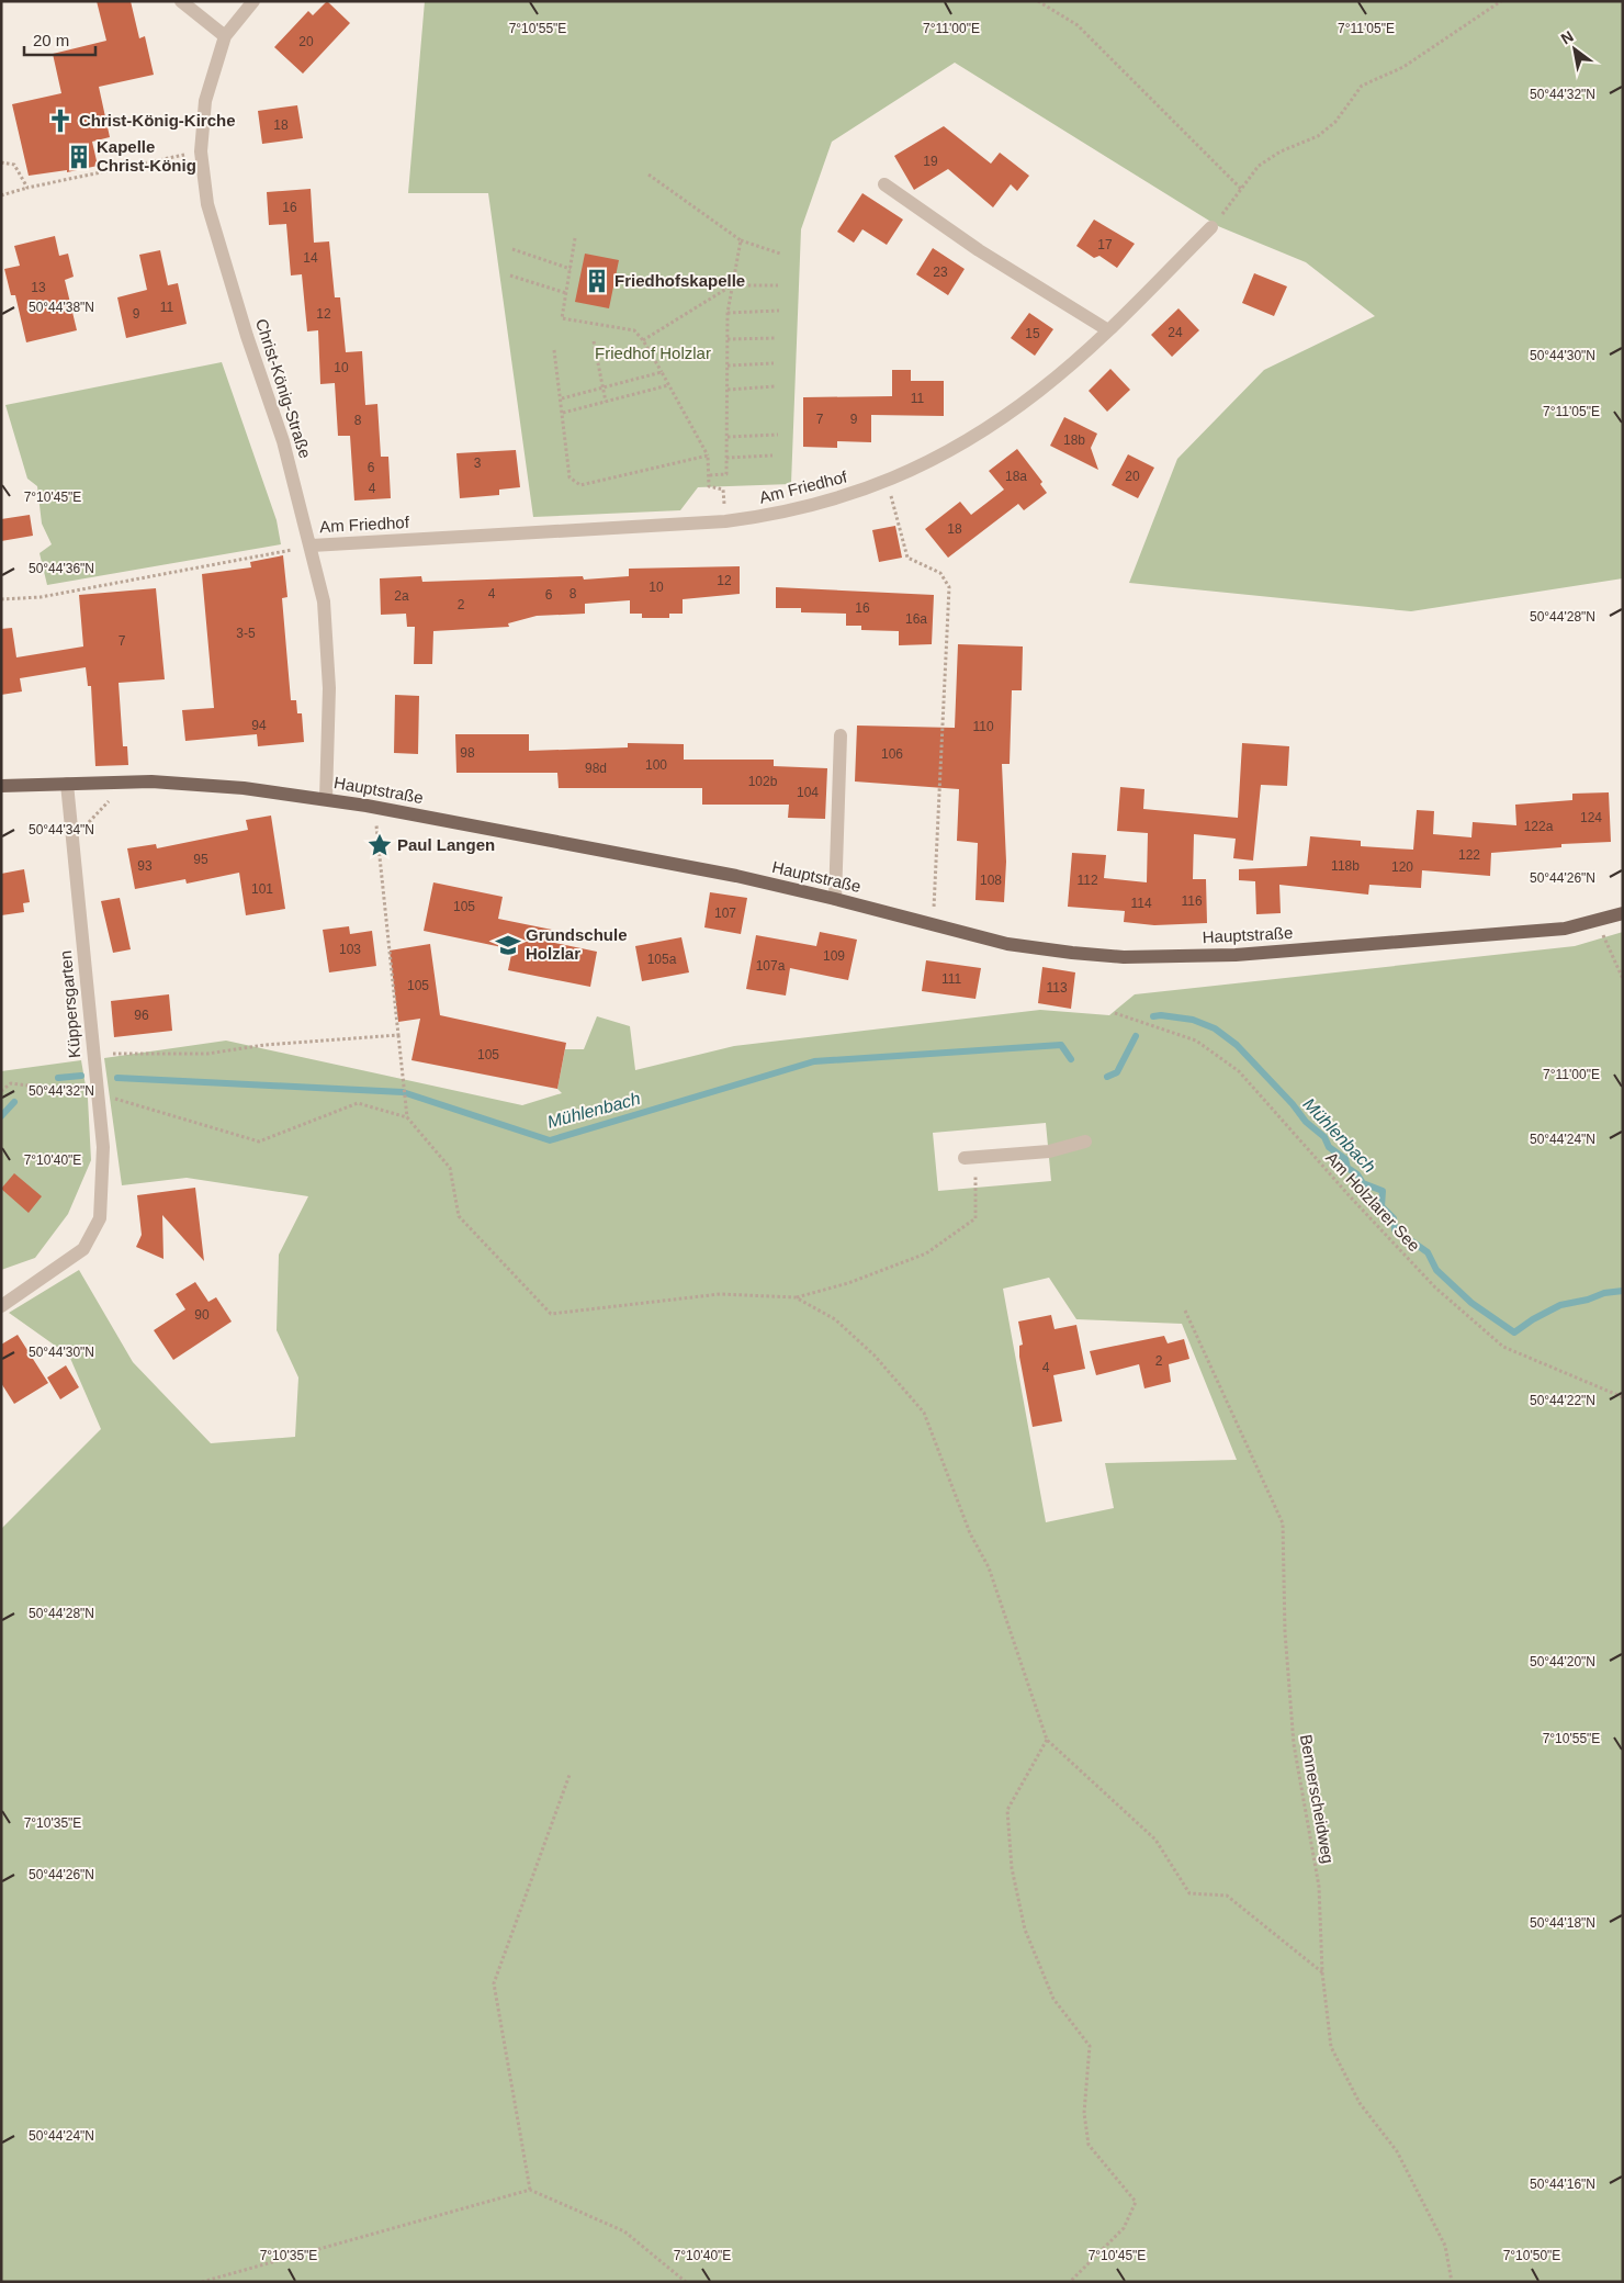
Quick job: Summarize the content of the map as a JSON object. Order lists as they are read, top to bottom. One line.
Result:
{"streets":{"main road":["Hauptstraße"],"street":["Christ-König-Straße","Am Friedhof","Küppersgarten"],"path":["Am Holzlarer See","Bennerscheidweg"]},"crossings":[["Christ-König-Straße","Am Friedhof"],["Christ-König-Straße","Hauptstraße"],["Hauptstraße","Küppersgarten"]],"water":["Mühlenbach"],"parks":["Friedhof Holzlar"],"places":{"church":["Christ-König-Kirche"],"building":["Kapelle Christ-König","Friedhofskapelle"],"place":["Paul Langen"],"school or university":["Grundschule Holzlar"]},"house_numbers":["20","18","19","16","17","14","23","13","11","9","12","24","15","10","11","7","9","8","18b","3","6","18a","20","4","18","12","10","4","8","6","2a","2","16","16a","3-5","7","94","110","98","106","100","98d","102b","104","124","122a","122","95","93","118b","120","108","112","101","116","114","105","107","103","109","105a","107a","111","105","113","96","105","90","2","4"],"scale_bar":"20 m","north":"top left","coordinates":["7°10'55\"E","7°11'00\"E","7°11'05\"E","50°44'32\"N","50°44'38\"N","50°44'30\"N","7°10'45\"E","50°44'36\"N","50°44'28\"N","50°44'34\"N","50°44'26\"N","50°44'24\"N","7°10'40\"E","50°44'22\"N","50°44'20\"N","7°10'35\"E","50°44'18\"N","50°44'16\"N","7°10'50\"E"]}
